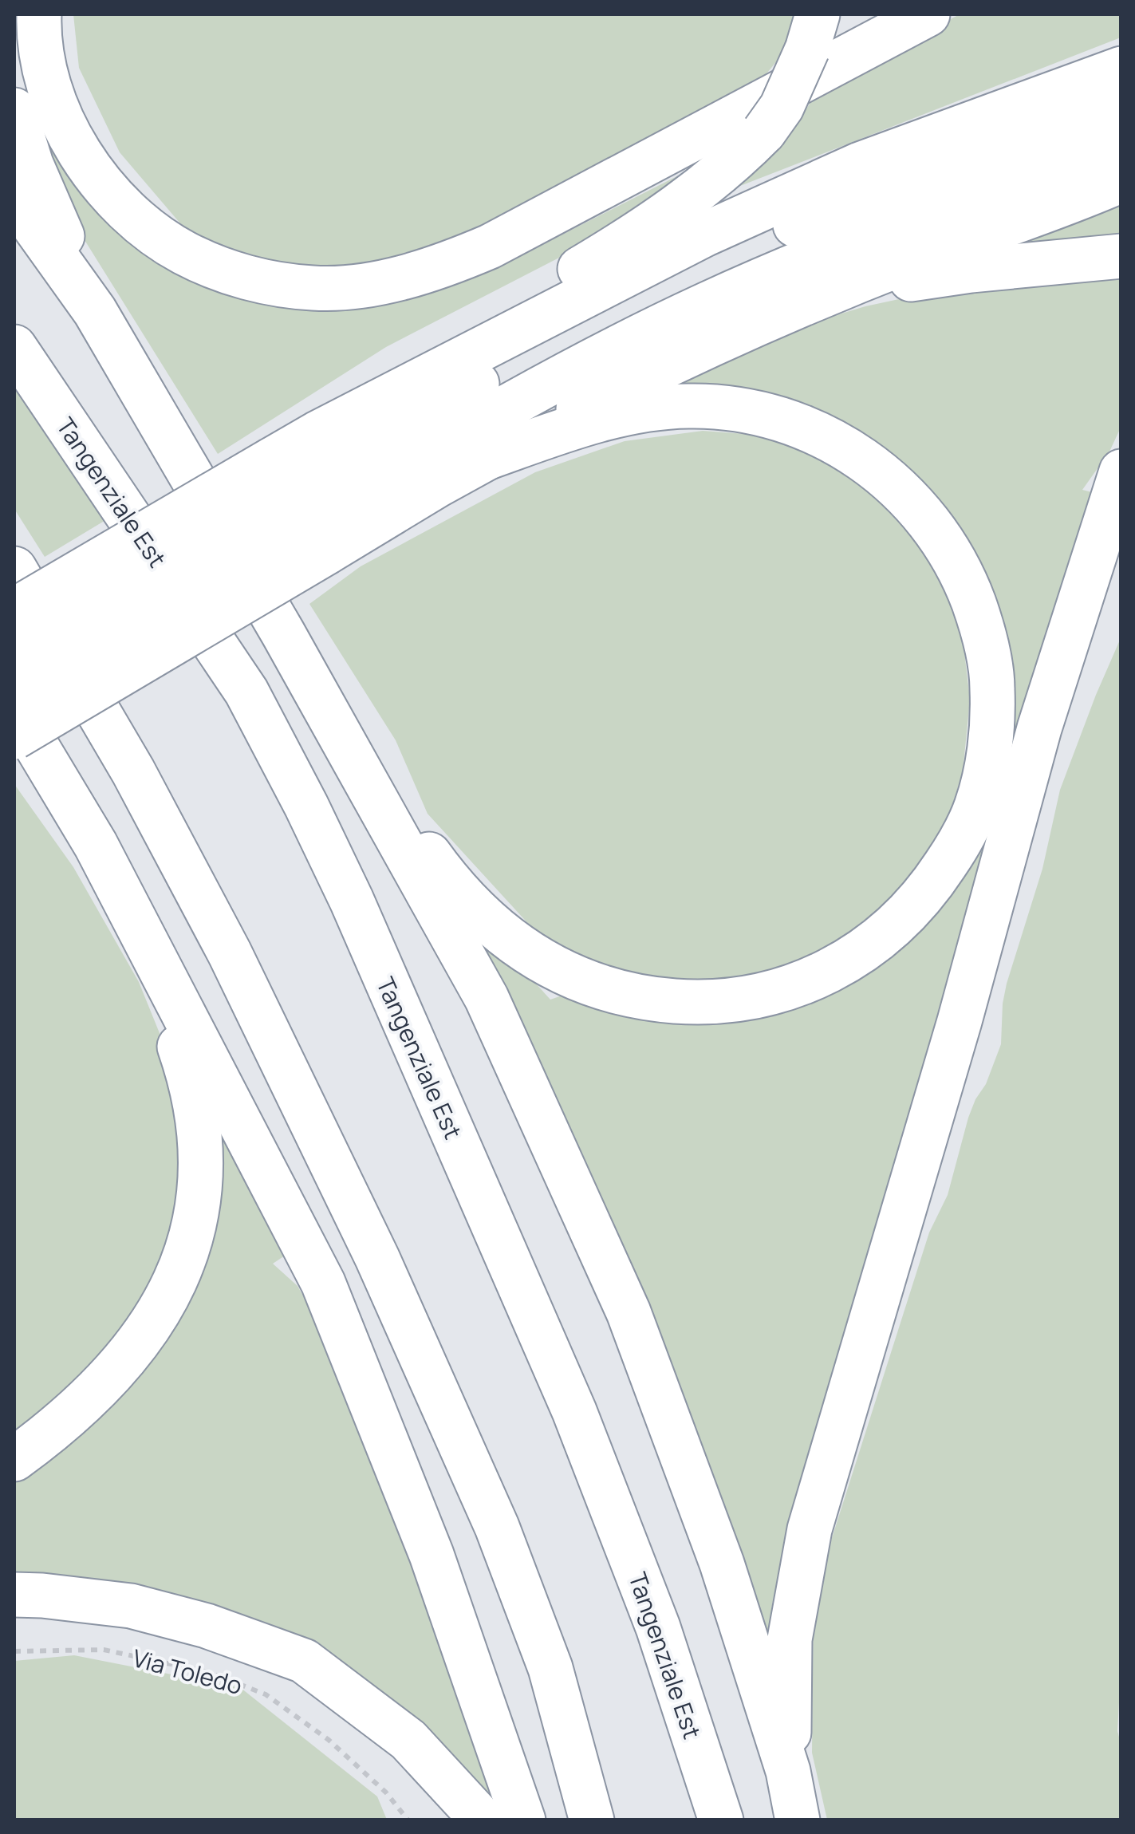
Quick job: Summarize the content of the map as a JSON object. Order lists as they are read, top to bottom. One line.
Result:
{"streets":{"highway":["Tangenziale Est"],"path":["Via Toledo"]}}
